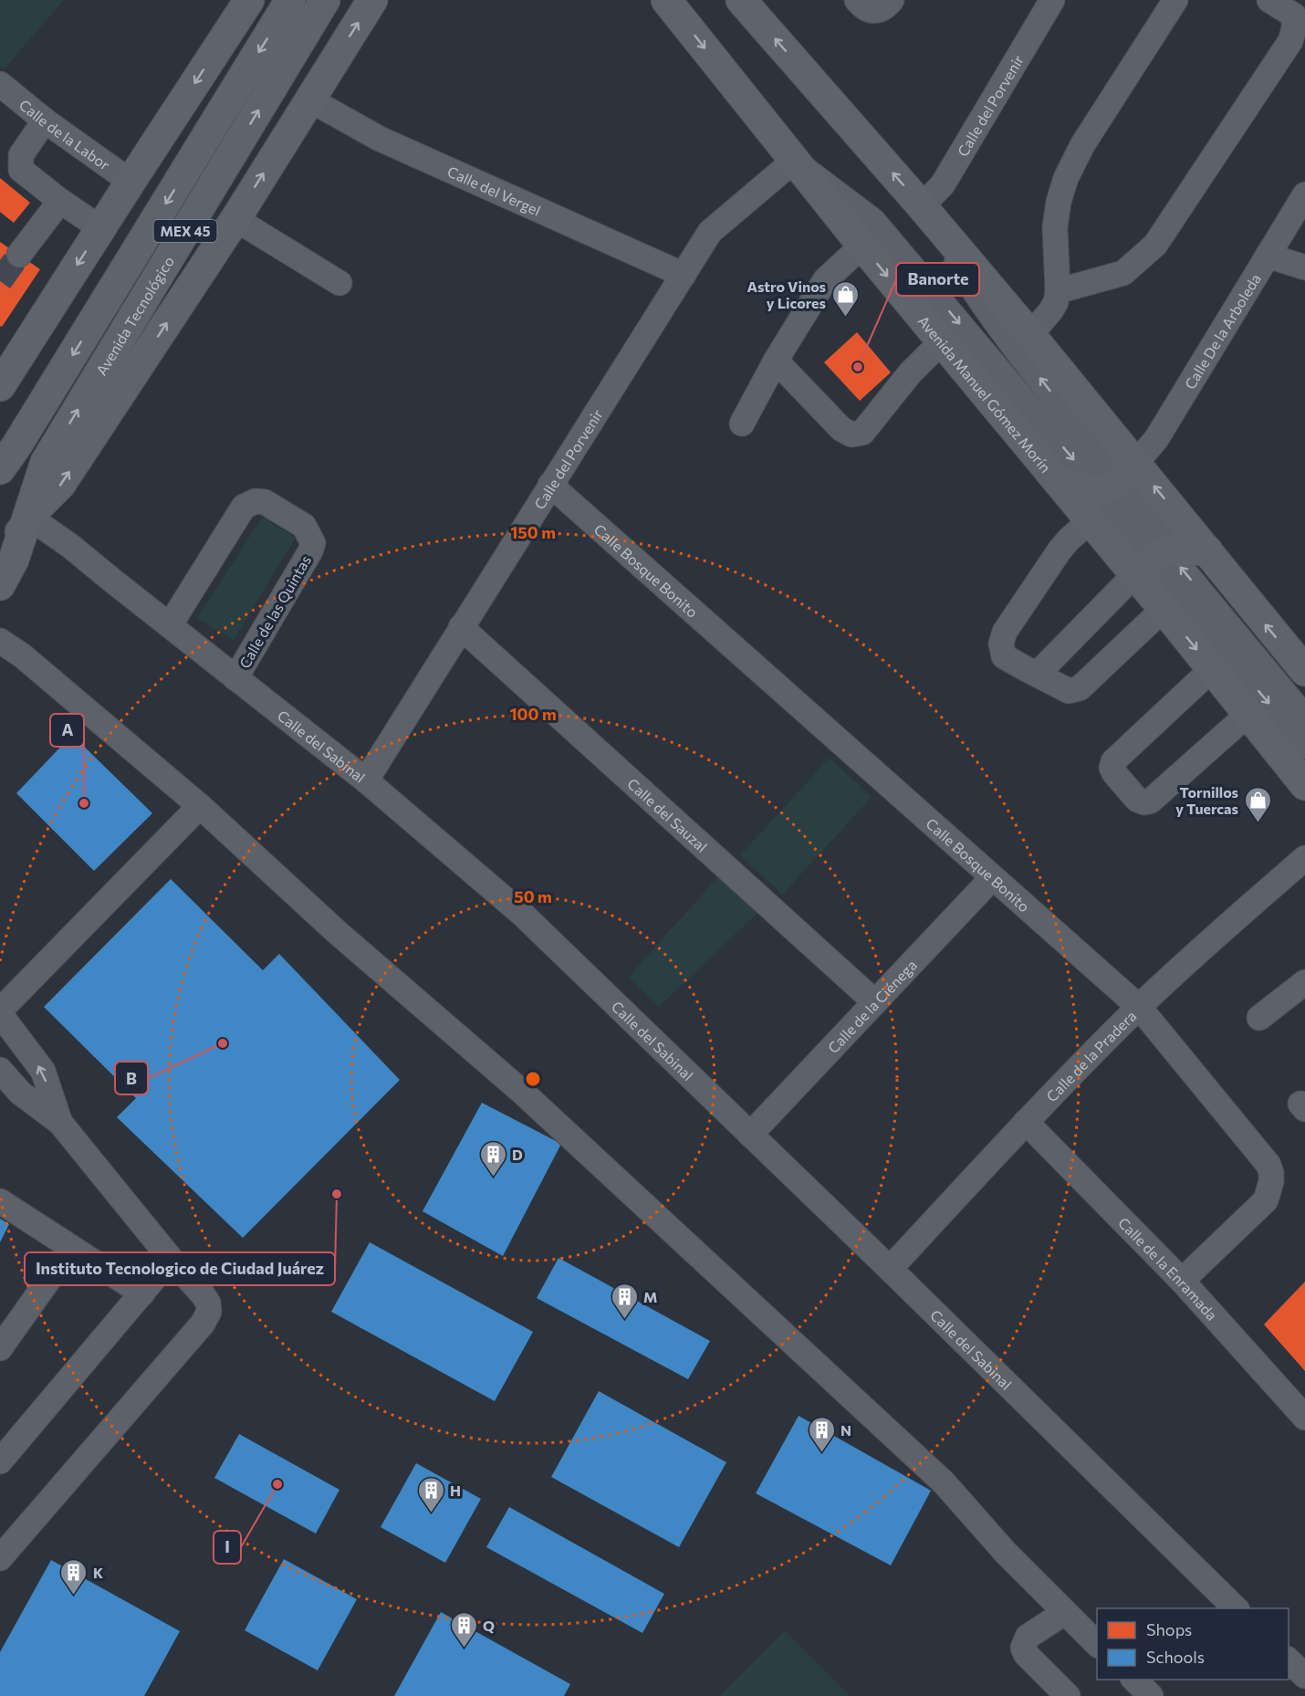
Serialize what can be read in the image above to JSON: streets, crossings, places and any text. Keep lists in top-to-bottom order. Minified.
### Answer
{"streets":{"main road":["MEX 45","Avenida Tecnológico","Avenida Manuel Gómez Morín"],"street":["Calle del Porvenir","Calle de la Labor","Calle del Vergel","Calle De la Arboleda","Calle Bosque Bonito","Calle de las Quintas","Calle del Sabinal","Calle del Sauzal","Calle de la Ciénega","Calle de la Pradera","Calle de la Enramada"]},"crossings":[["Calle del Porvenir","Calle del Vergel"],["Calle del Porvenir","Avenida Manuel Gómez Morín"],["Calle del Porvenir","Calle Bosque Bonito"],["Calle del Porvenir","Calle del Sabinal"],["Calle del Porvenir","Calle del Sauzal"],["Avenida Tecnológico","Calle del Sabinal"],["Calle Bosque Bonito","Calle de la Ciénega"],["Calle Bosque Bonito","Calle de la Pradera"],["Calle Bosque Bonito","Calle de la Enramada"],["Calle de las Quintas","Calle del Sabinal"],["Calle del Sabinal","Calle de la Ciénega"],["Calle del Sabinal","Calle de la Pradera"],["Calle del Sauzal","Calle de la Ciénega"],["Calle de la Pradera","Calle de la Enramada"]],"places":{"shop":["Astro Vinos y Licores","Tornillos y Tuercas"],"other":["Banorte","A","B","Instituto Tecnologico de Ciudad Juárez","I"],"building":["D","M","N","H","K","Q"]},"legend":["Shops","Schools"],"rings":["150 m","100 m","50 m"]}
